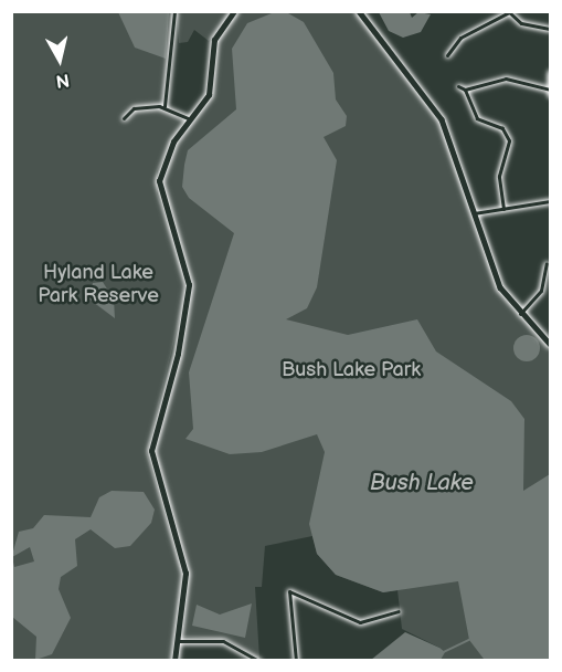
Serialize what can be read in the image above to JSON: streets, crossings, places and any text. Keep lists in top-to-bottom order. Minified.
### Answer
{"water":["Bush Lake"],"parks":["Hyland Lake Park Reserve","Bush Lake Park"],"north":"bottom"}
